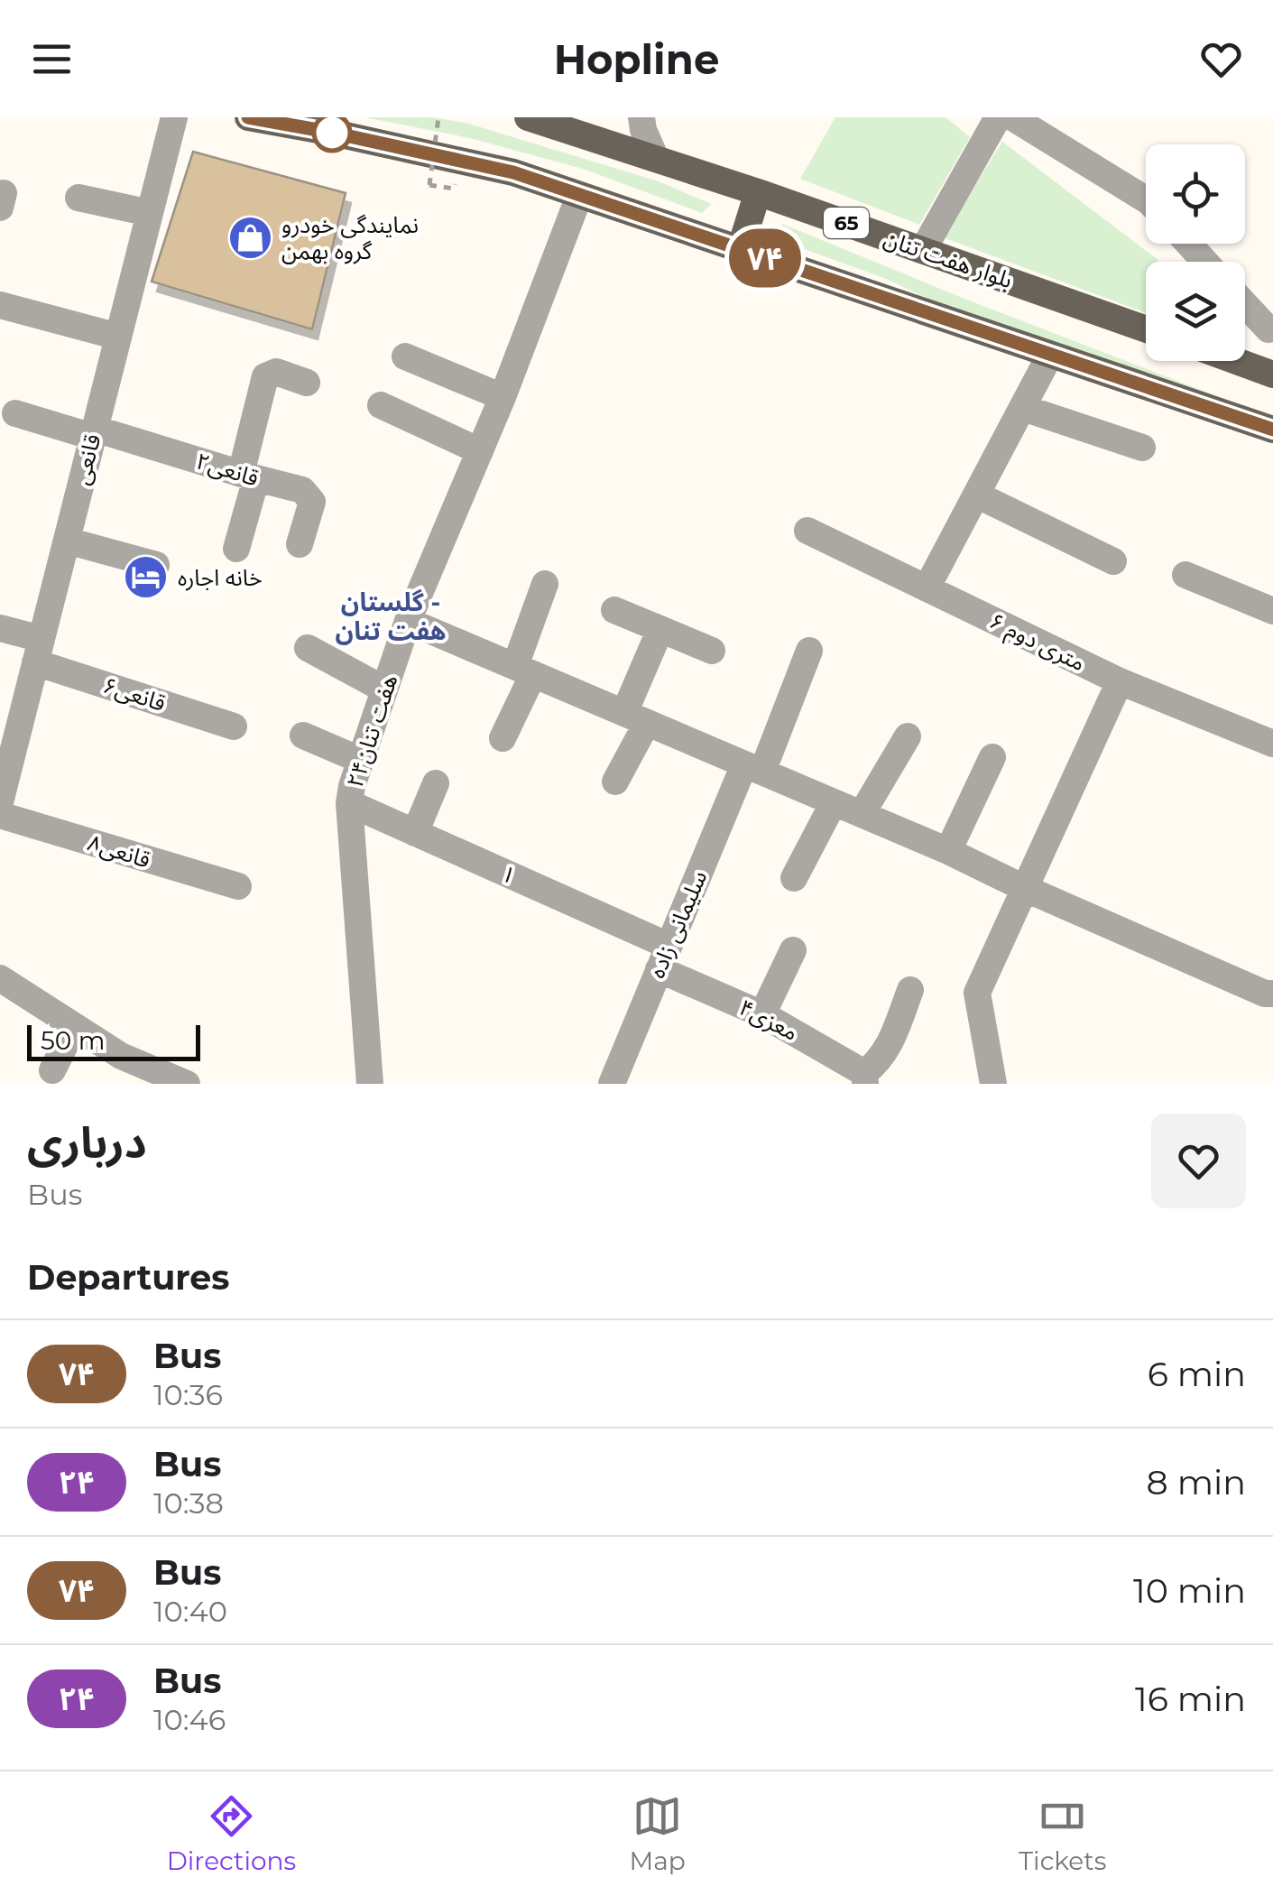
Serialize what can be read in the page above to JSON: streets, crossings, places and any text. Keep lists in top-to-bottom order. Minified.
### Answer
{"streets":{"main road":["65","بلوار هفت تنان"],"street":["قانعی","۲قانعی","۶ متری دوم","۶قانعی","هفت تنان۲۴","۸قانعی","۱","سلیمانی زاده","۴معزی"]},"crossings":[["قانعی","۲قانعی"],["قانعی","۶قانعی"],["هفت تنان۲۴","۱"],["۱","سلیمانی زاده"],["۱","۴معزی"],["سلیمانی زاده","۴معزی"]],"districts":["گلستان - هفت تنان"],"places":{"shop":["نمایندگی خودرو گروه بهمن"],"hotel":["خانه اجاره"]},"lines":["bus line ۷۴"],"scale_bar":"50 m","page":{"header":"Hopline","on_map":"۷۴","scale":"50 m","heading":[["درباری","Bus"],"Departures"],"list":[{"mark":"۷۴","name":"Bus","note":"10:36","value":"6 min"},{"mark":"۲۴","name":"Bus","note":"10:38","value":"8 min"},{"mark":"۷۴","name":"Bus","note":"10:40","value":"10 min"},{"mark":"۲۴","name":"Bus","note":"10:46","value":"16 min"}],"tabs":["Directions","Map","Tickets"]}}
